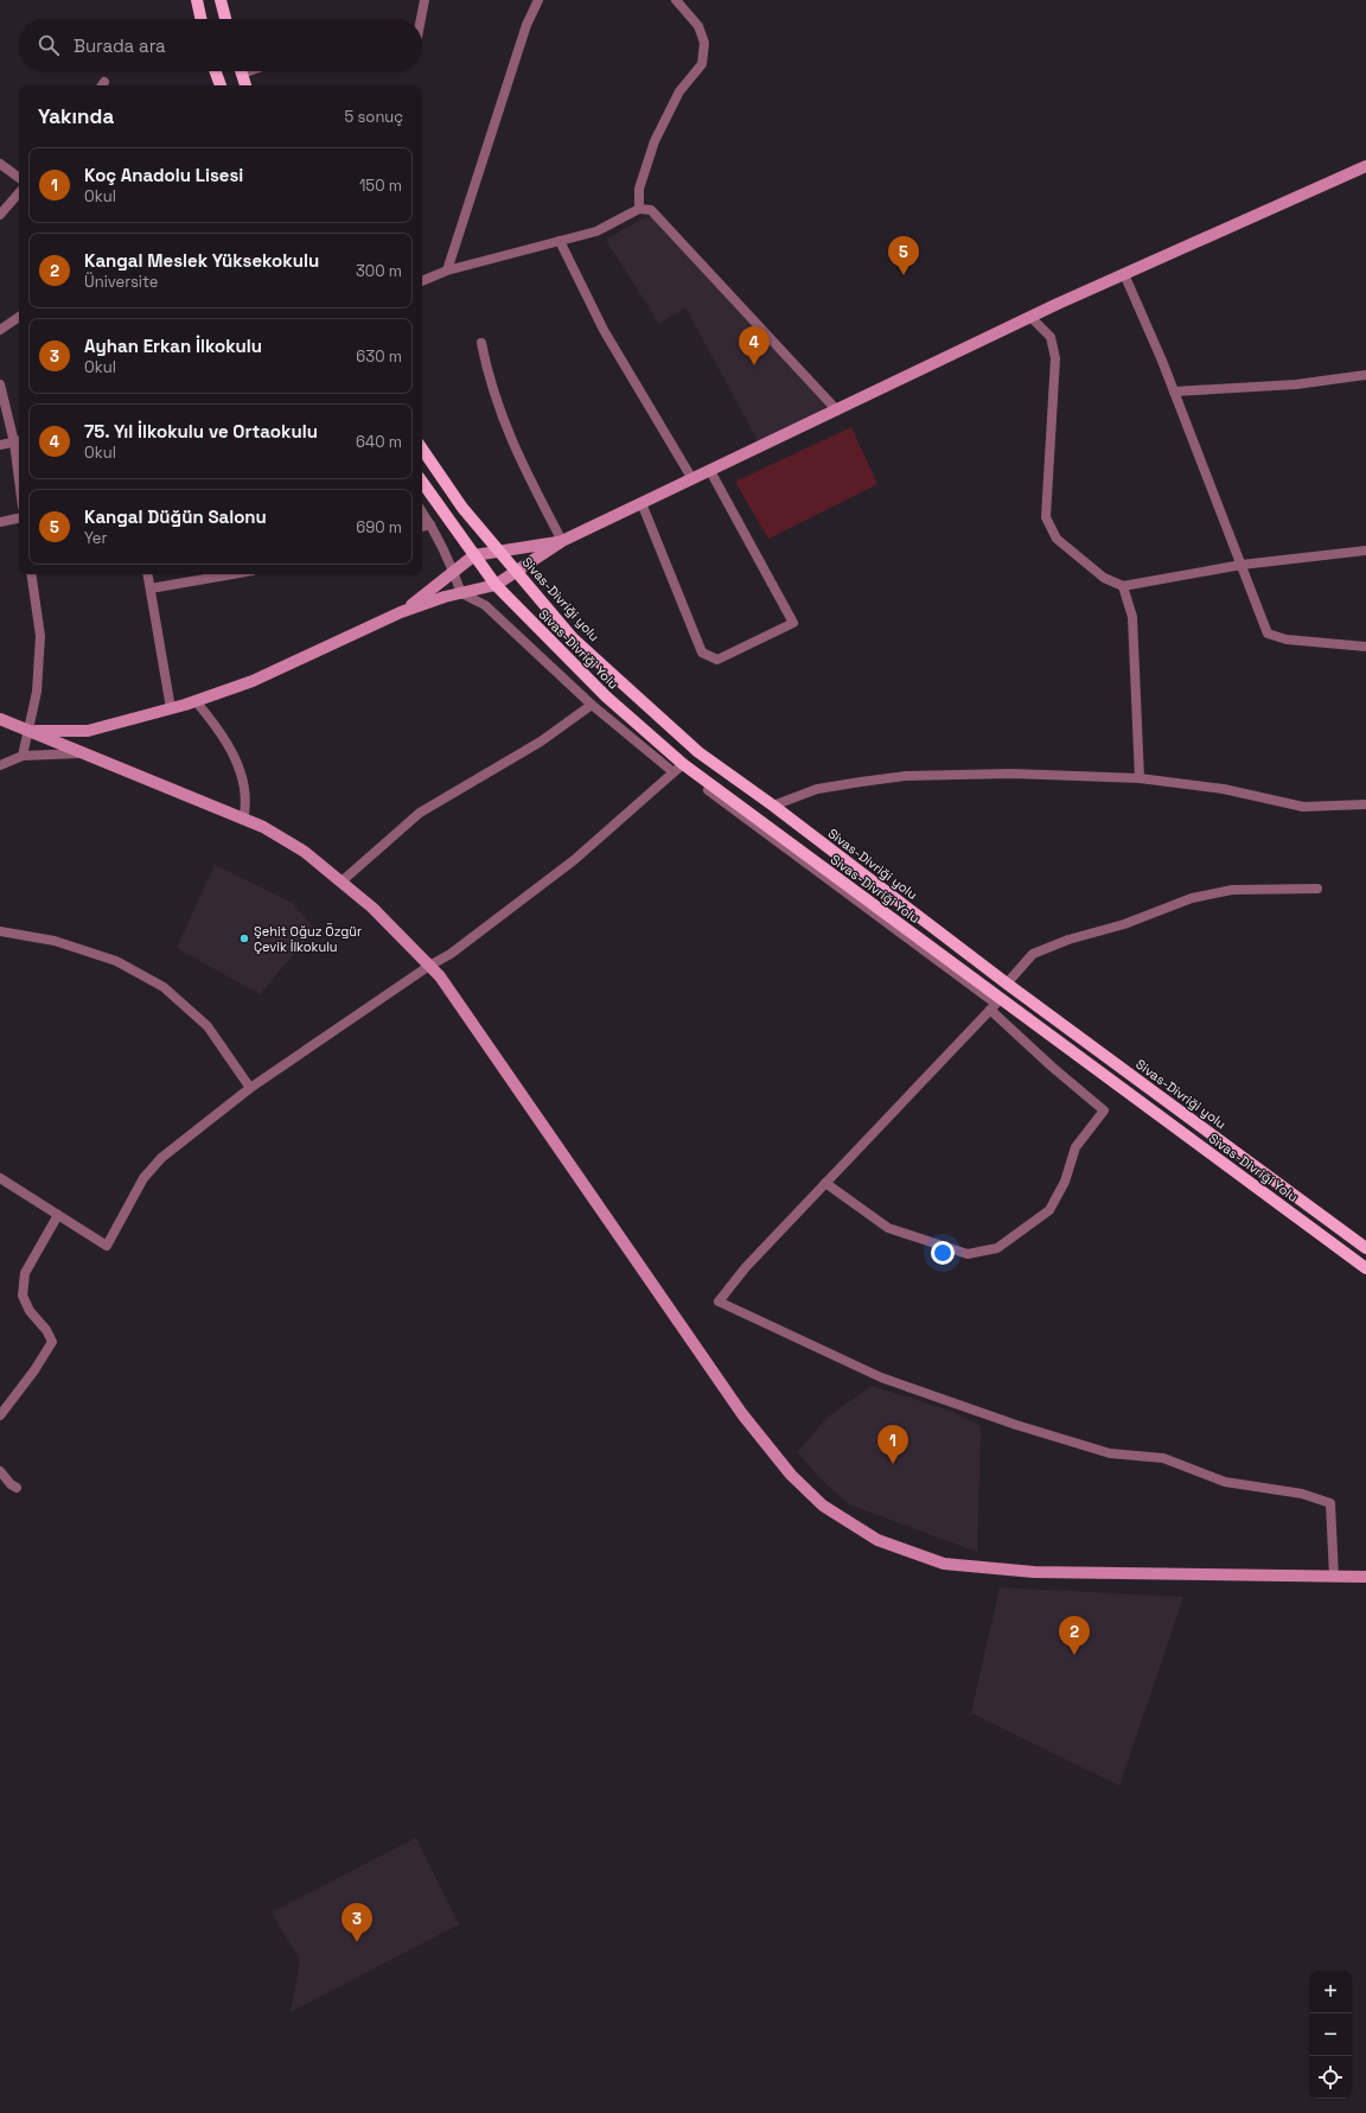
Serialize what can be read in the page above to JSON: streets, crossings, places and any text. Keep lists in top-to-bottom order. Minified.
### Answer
{"streets":{"main road":["Sivas-Divriği yolu","Sivas-Divriği Yolu"]},"places":["Şehit Oğuz Özgür Çevik İlkokulu"],"page":{"search":"Burada ara","heading":["Yakında","5 sonuç"],"list":[{"mark":"1","name":"Koç Anadolu Lisesi","note":"Okul","value":"150 m"},{"mark":"2","name":"Kangal Meslek Yüksekokulu","note":"Üniversite","value":"300 m"},{"mark":"3","name":"Ayhan Erkan İlkokulu","note":"Okul","value":"630 m"},{"mark":"4","name":"75. Yıl İlkokulu ve Ortaokulu","note":"Okul","value":"640 m"},{"mark":"5","name":"Kangal Düğün Salonu","note":"Yer","value":"690 m"}],"pins":["5","4","1","2","3"],"map_buttons":["+","−"]}}
